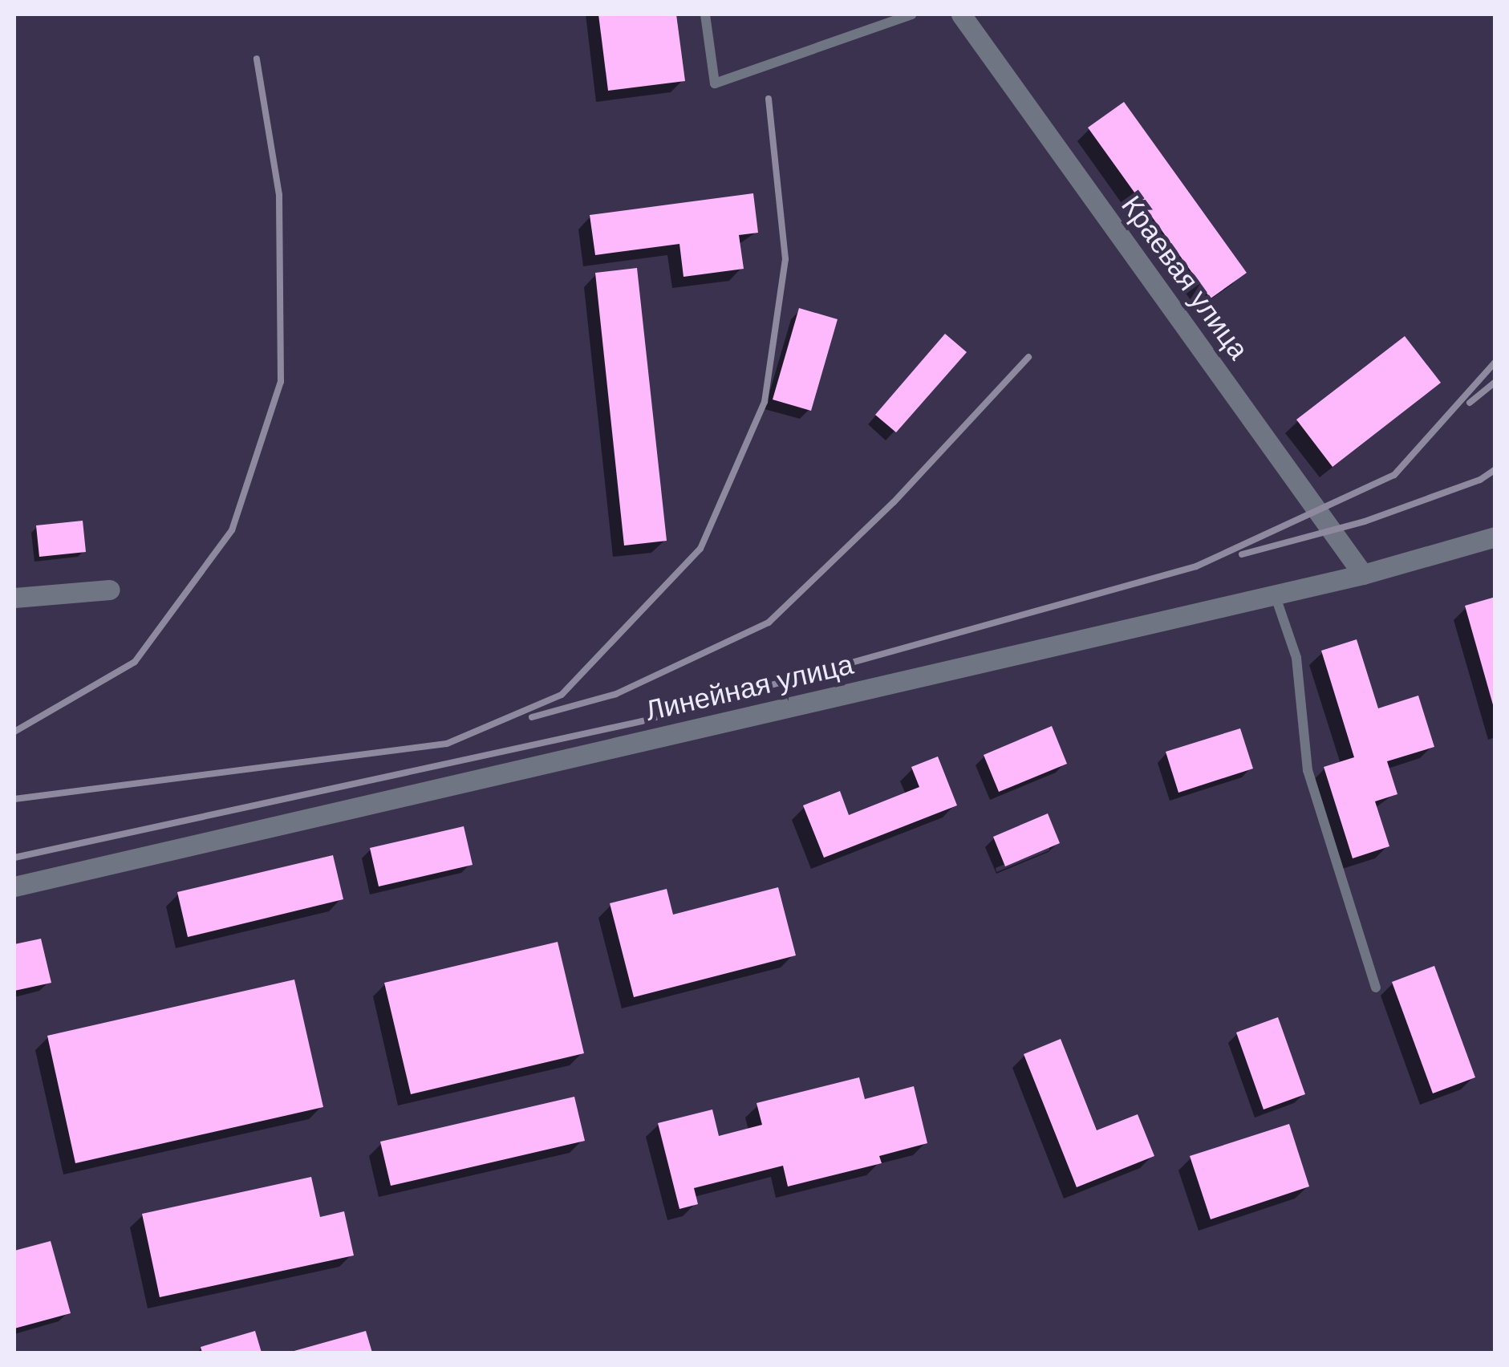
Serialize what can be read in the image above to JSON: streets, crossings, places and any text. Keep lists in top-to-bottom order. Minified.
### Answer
{"streets":{"street":["Краевая улица","Линейная улица"]},"crossings":[["Краевая улица","Линейная улица"]]}
